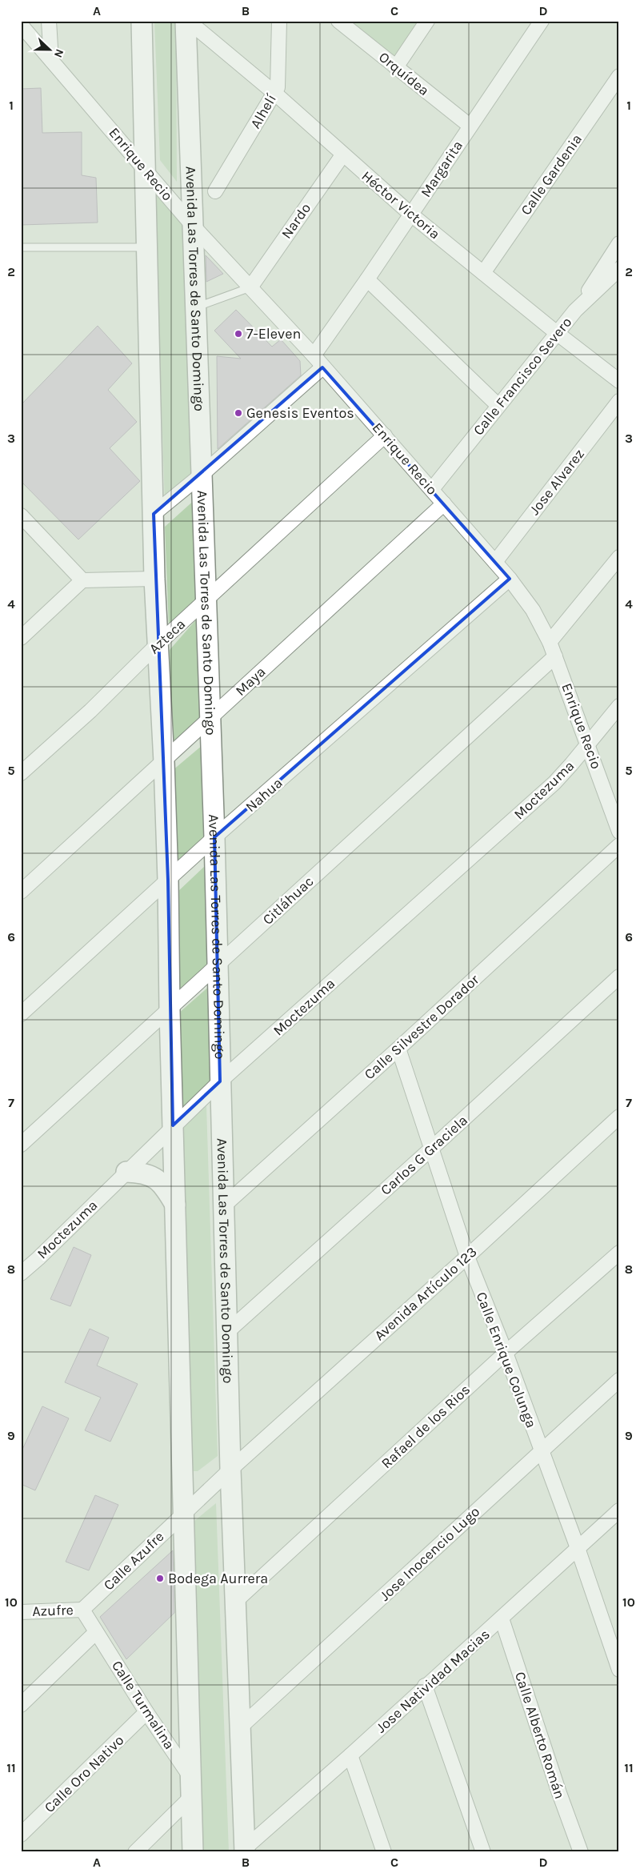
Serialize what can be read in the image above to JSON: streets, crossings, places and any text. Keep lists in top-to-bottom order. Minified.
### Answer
{"streets":{"street":["Orquídea","Alhelí","Enrique Recio","Margarita","Calle Gardenia","Héctor Victoria","Nardo","Avenida Las Torres de Santo Domingo","Calle Francisco Severo","Jose Alvarez","Azteca","Maya","Moctezuma","Nahua","Citláhuac","Calle Silvestre Dorador","Carlos G Graciela","Avenida Artículo 123","Calle Enrique Colunga","Rafael de los Rios","Jose Inocencio Lugo","Calle Azufre","Azufre","Jose Natividad Macias","Calle Turmalina","Calle Alberto Román","Calle Oro Nativo"]},"crossings":[["Orquídea","Margarita"],["Alhelí","Héctor Victoria"],["Enrique Recio","Margarita"],["Enrique Recio","Nardo"],["Enrique Recio","Avenida Las Torres de Santo Domingo"],["Enrique Recio","Calle Francisco Severo"],["Enrique Recio","Jose Alvarez"],["Enrique Recio","Azteca"],["Enrique Recio","Maya"],["Enrique Recio","Moctezuma"],["Enrique Recio","Nahua"],["Enrique Recio","Citláhuac"],["Margarita","Héctor Victoria"],["Calle Gardenia","Héctor Victoria"],["Héctor Victoria","Nardo"],["Héctor Victoria","Avenida Las Torres de Santo Domingo"],["Héctor Victoria","Calle Francisco Severo"],["Avenida Las Torres de Santo Domingo","Azteca"],["Avenida Las Torres de Santo Domingo","Maya"],["Avenida Las Torres de Santo Domingo","Moctezuma"],["Avenida Las Torres de Santo Domingo","Nahua"],["Avenida Las Torres de Santo Domingo","Citláhuac"],["Avenida Las Torres de Santo Domingo","Calle Silvestre Dorador"],["Avenida Las Torres de Santo Domingo","Carlos G Graciela"],["Avenida Las Torres de Santo Domingo","Avenida Artículo 123"],["Avenida Las Torres de Santo Domingo","Rafael de los Rios"],["Avenida Las Torres de Santo Domingo","Jose Inocencio Lugo"],["Avenida Las Torres de Santo Domingo","Jose Natividad Macias"],["Calle Silvestre Dorador","Calle Enrique Colunga"],["Carlos G Graciela","Calle Enrique Colunga"],["Avenida Artículo 123","Calle Enrique Colunga"],["Avenida Artículo 123","Calle Azufre"],["Calle Enrique Colunga","Rafael de los Rios"],["Calle Enrique Colunga","Jose Inocencio Lugo"],["Calle Enrique Colunga","Jose Natividad Macias"],["Calle Azufre","Azufre"],["Azufre","Calle Turmalina"],["Jose Natividad Macias","Calle Alberto Román"],["Calle Turmalina","Calle Oro Nativo"]],"places":["7-Eleven","Genesis Eventos","Bodega Aurrera"],"north":"right","grid":{"columns":["A","B","C","D"],"rows":["1","2","3","4","5","6","7","8","9","10","11"]}}
